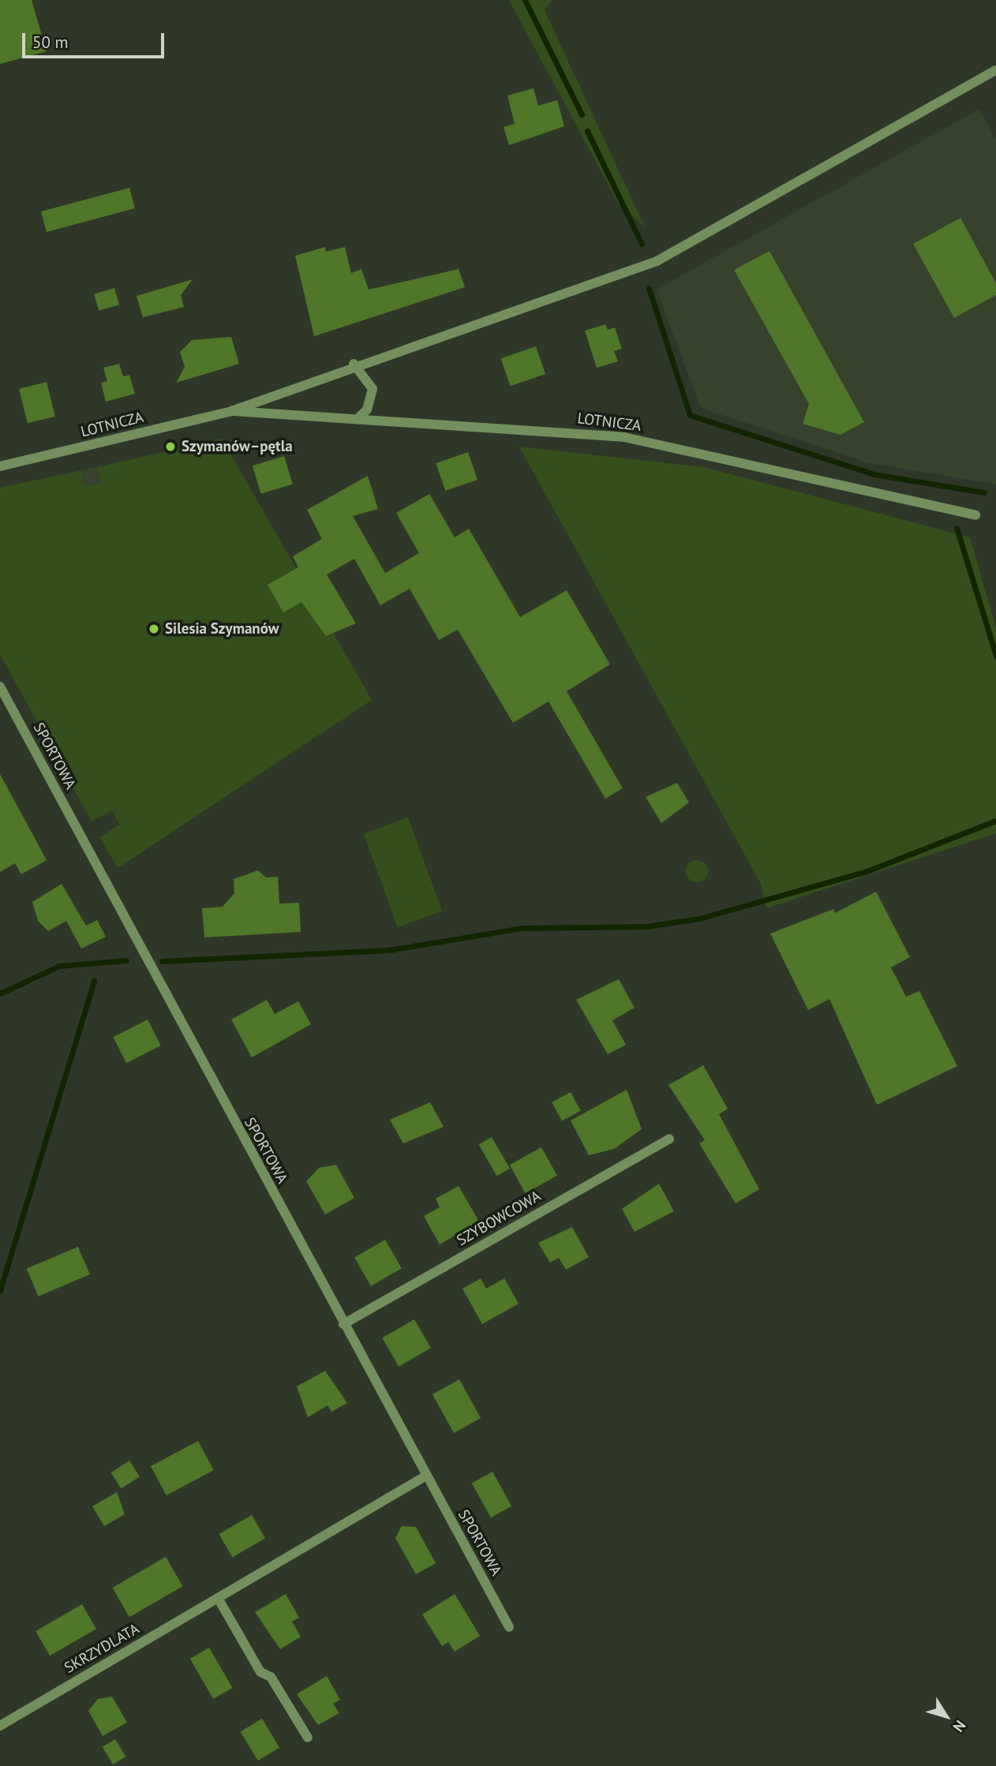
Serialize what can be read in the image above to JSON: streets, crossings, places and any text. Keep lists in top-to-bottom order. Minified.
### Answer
{"streets":{"street":["LOTNICZA","SPORTOWA","SZYBOWCOWA","SKRZYDLATA"]},"crossings":[["SPORTOWA","SZYBOWCOWA"],["SPORTOWA","SKRZYDLATA"]],"places":["Szymanów–pętla","Silesia Szymanów"],"scale_bar":"50 m","north":"bottom right"}
